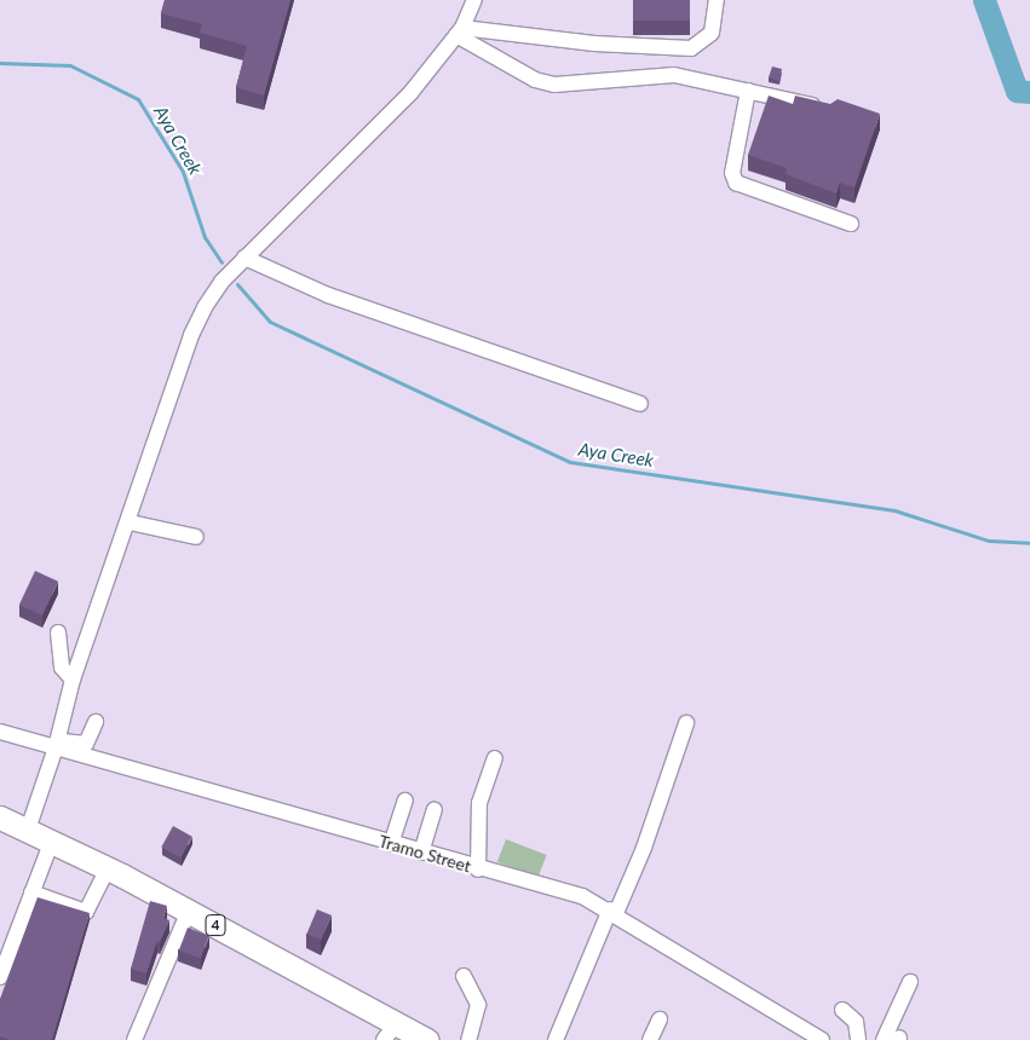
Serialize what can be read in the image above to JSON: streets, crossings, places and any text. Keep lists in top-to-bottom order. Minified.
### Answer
{"streets":{"highway":["4"],"street":["Tramo Street"]},"water":["Aya Creek"]}
